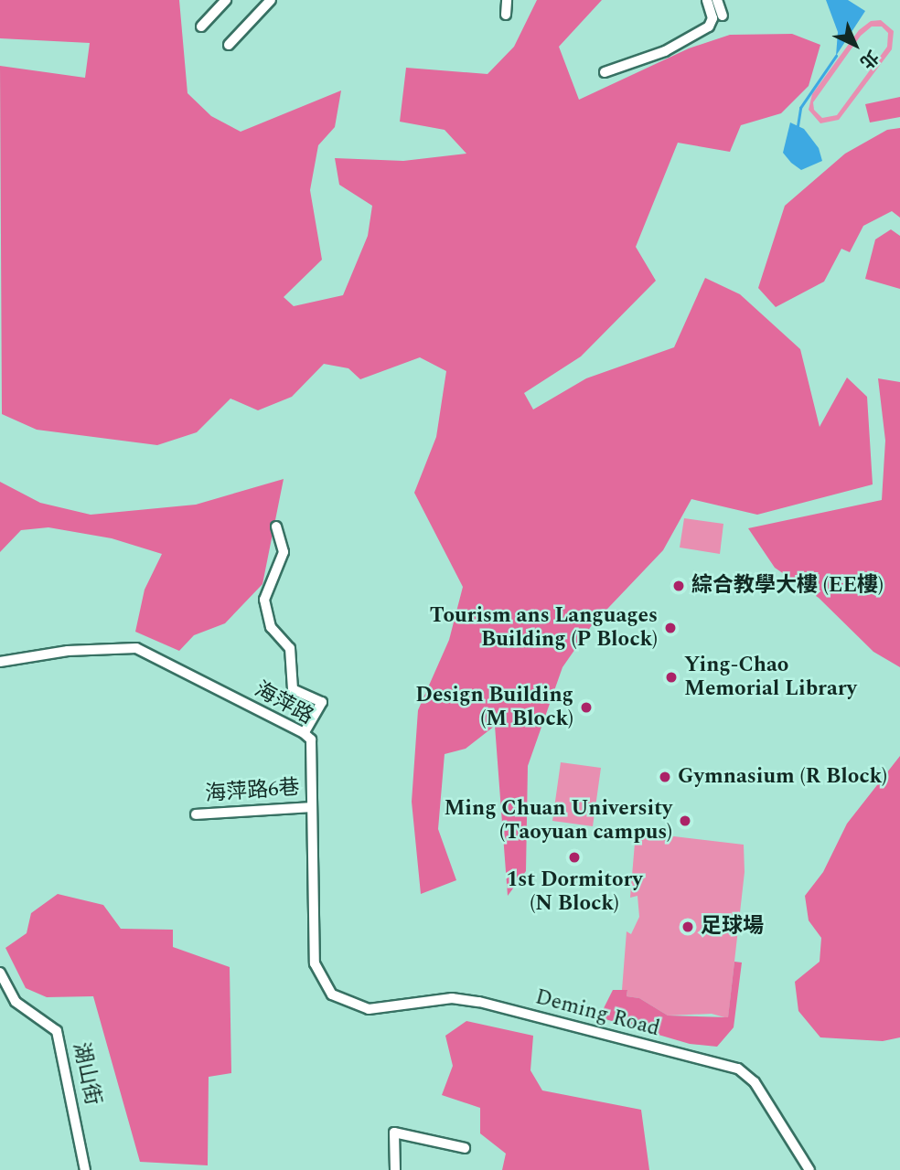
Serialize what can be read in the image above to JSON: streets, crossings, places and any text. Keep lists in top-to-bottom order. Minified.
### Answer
{"streets":{"street":["海萍路","海萍路6巷","Deming Road","湖山街"]},"crossings":[["海萍路","海萍路6巷"],["海萍路","Deming Road"]],"places":["綜合教學大樓 (EE樓)","Tourism ans Languages Building (P Block)","Ying-Chao Memorial Library","Design Building (M Block)","Gymnasium (R Block)","Ming Chuan University (Taoyuan campus)","1st Dormitory (N Block)","足球場"],"north":"bottom right"}
